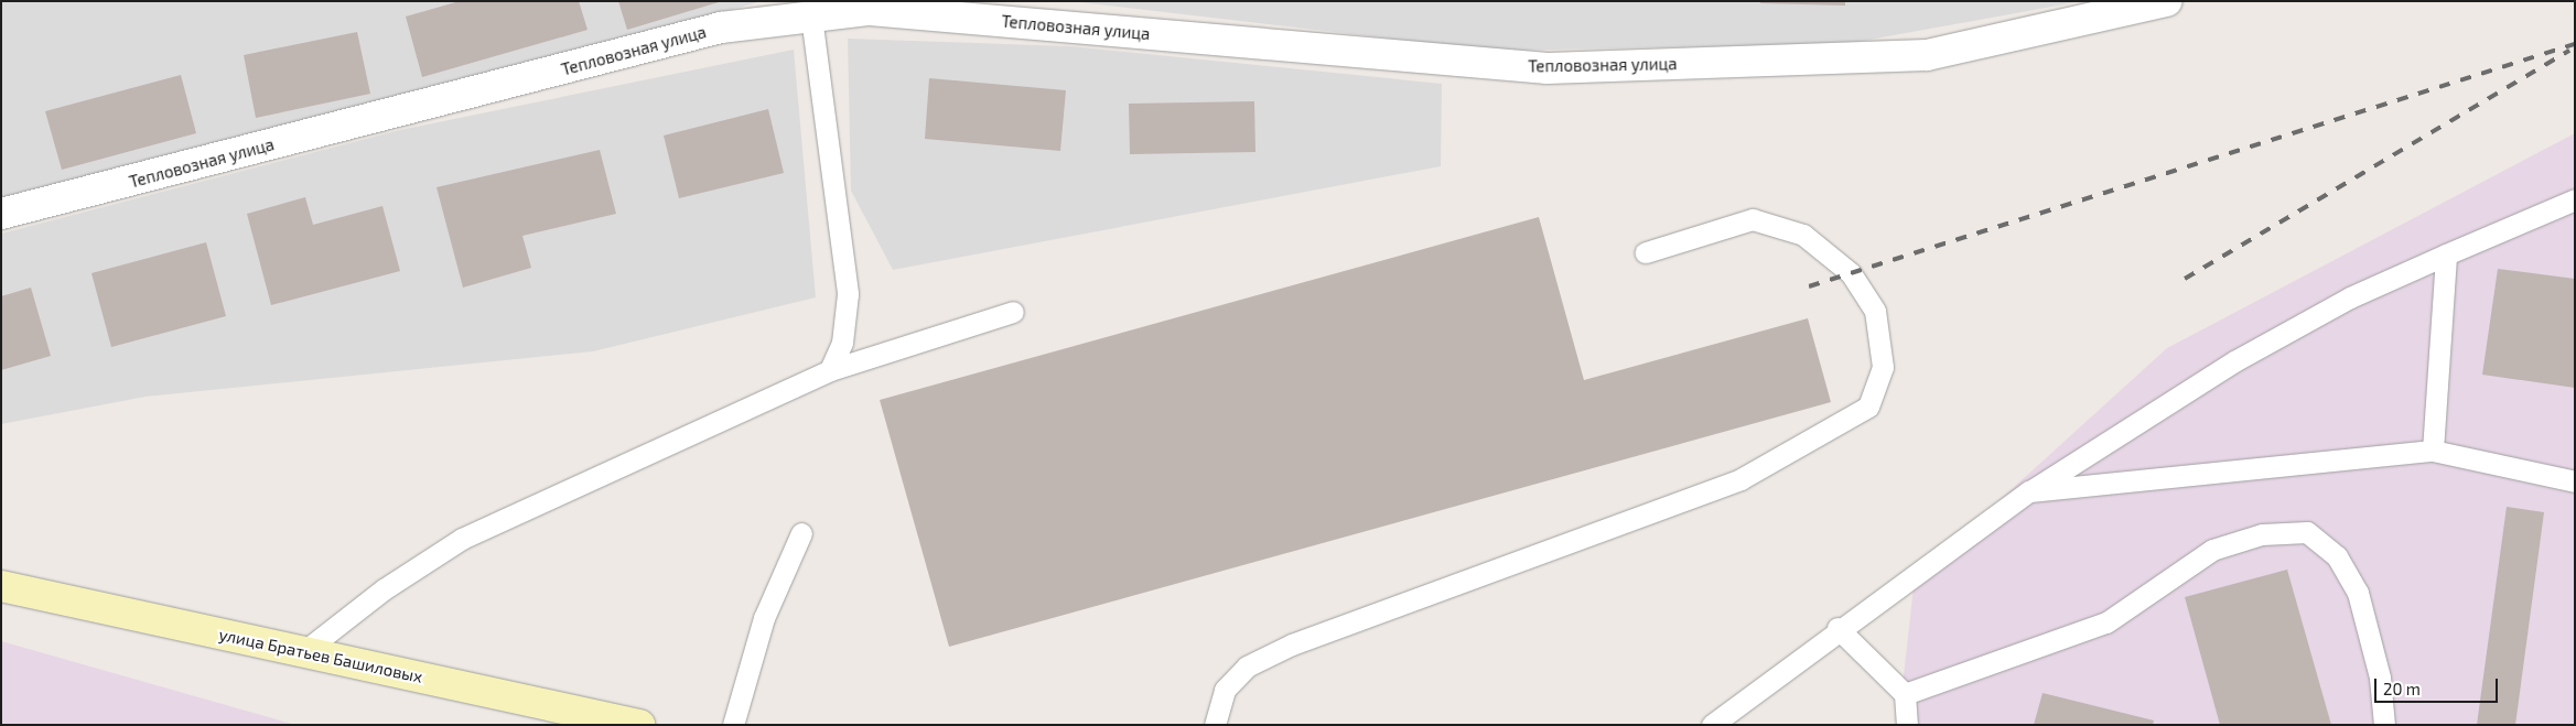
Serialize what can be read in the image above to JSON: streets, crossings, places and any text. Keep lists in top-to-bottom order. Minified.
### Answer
{"streets":{"street":["Тепловозная улица","улица Братьев Башиловых"]},"scale_bar":"20 m"}
